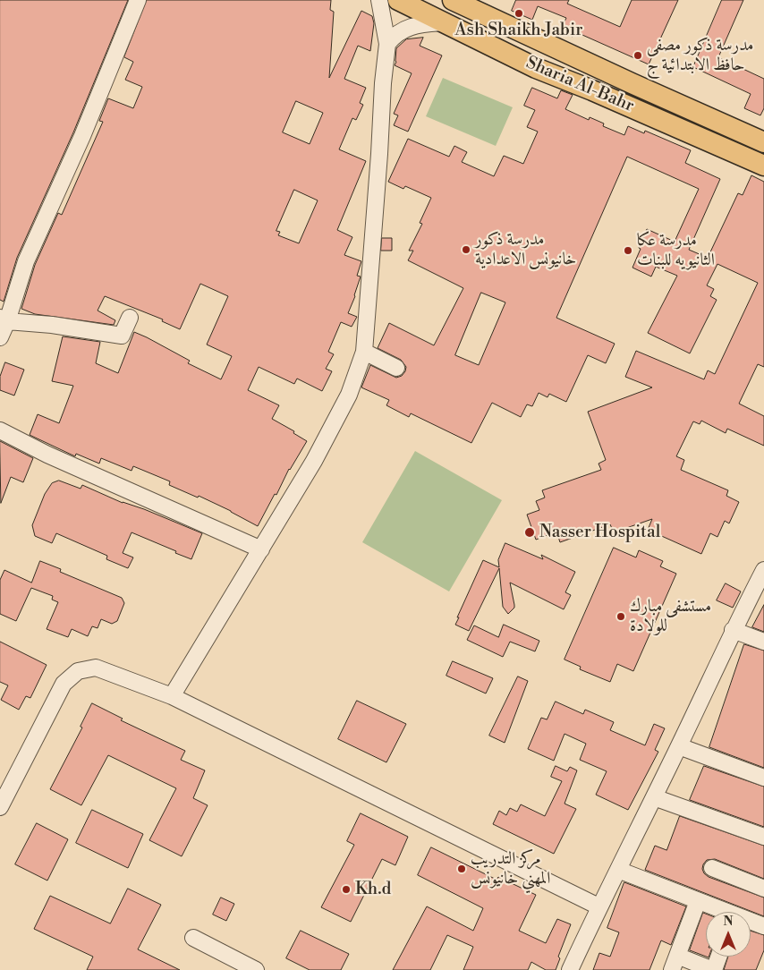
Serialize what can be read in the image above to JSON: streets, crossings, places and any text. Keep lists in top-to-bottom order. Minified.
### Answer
{"streets":{"main road":["Sharia Al-Bahr"]},"places":["Ash Shaikh Jabir","مدرسة ذكور مصفى حافظ الابتدائية ج","مدرسة ذكور خانيونس الاعدادية","مدرسة عكا الثانيويه للبنات","Nasser Hospital","مستشفى مبارك للولادة","مركز التدريب المهني خانيونس","Kh.d"],"north":"top"}
